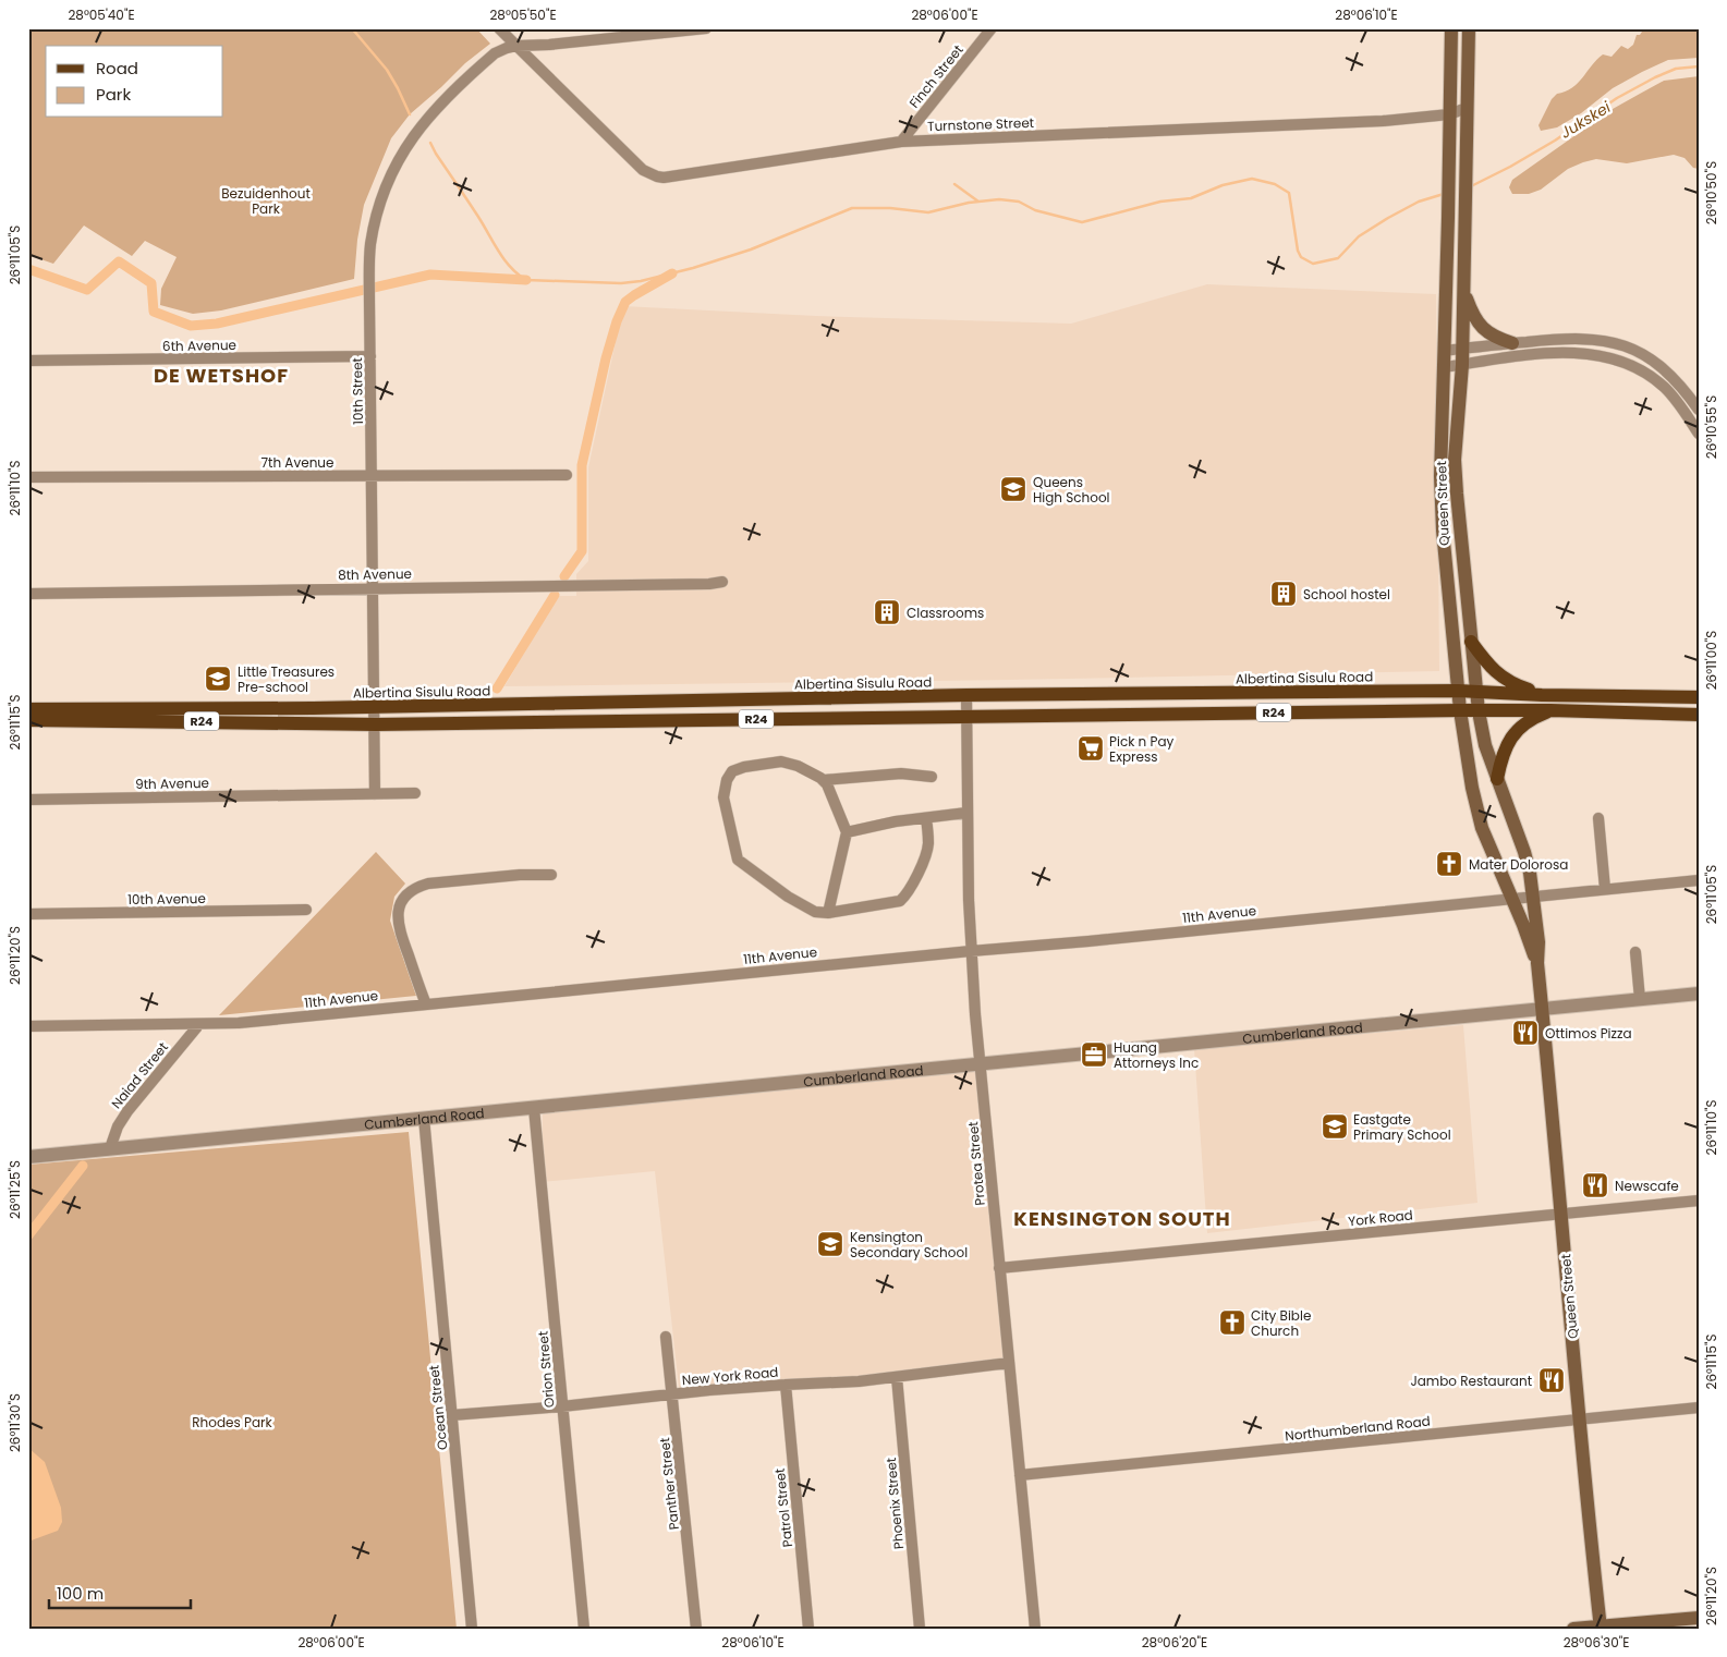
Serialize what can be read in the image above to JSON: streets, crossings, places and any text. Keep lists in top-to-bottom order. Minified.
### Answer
{"streets":{"main road":["Queen Street","Albertina Sisulu Road","R24"],"street":["Finch Street","Turnstone Street","6th Avenue","10th Street","7th Avenue","8th Avenue","9th Avenue","10th Avenue","11th Avenue","Cumberland Road","Naiad Street","Protea Street","York Road","Orion Street","New York Road","Ocean Street","Northumberland Road","Panther Street","Phoenix Street","Patrol Street"]},"crossings":[["Finch Street","Turnstone Street"],["Turnstone Street","10th Street"],["Turnstone Street","Queen Street"],["6th Avenue","10th Street"],["10th Street","7th Avenue"],["10th Street","8th Avenue"],["10th Street","Albertina Sisulu Road"],["10th Street","R24"],["10th Street","9th Avenue"],["Queen Street","Albertina Sisulu Road"],["Queen Street","R24"],["Queen Street","11th Avenue"],["Queen Street","Cumberland Road"],["Queen Street","York Road"],["Queen Street","Northumberland Road"],["Albertina Sisulu Road","Protea Street"],["R24","Protea Street"],["11th Avenue","Naiad Street"],["11th Avenue","Protea Street"],["Cumberland Road","Naiad Street"],["Cumberland Road","Protea Street"],["Cumberland Road","Orion Street"],["Cumberland Road","Ocean Street"],["Protea Street","York Road"],["Protea Street","New York Road"],["Protea Street","Northumberland Road"],["Orion Street","New York Road"],["New York Road","Ocean Street"],["New York Road","Panther Street"],["New York Road","Phoenix Street"],["New York Road","Patrol Street"]],"districts":["DE WETSHOF","KENSINGTON SOUTH"],"water":["Jukskei"],"parks":["Bezuidenhout Park","Rhodes Park"],"places":{"school or university":["Queens High School","Little Treasures Pre-school","Eastgate Primary School","Kensington Secondary School"],"building":["School hostel","Classrooms"],"supermarket":["Pick n Pay Express"],"church":["Mater Dolorosa","City Bible Church"],"restaurant":["Ottimos Pizza","Newscafe","Jambo Restaurant"],"office":["Huang Attorneys Inc"]},"legend":["Road","Park"],"scale_bar":"100 m","coordinates":["28°05'40\"E","28°05'50\"E","28°06'00\"E","28°06'10\"E","26°10'50\"S","26°11'05\"S","26°10'55\"S","26°11'10\"S","26°11'00\"S","26°11'15\"S","26°11'20\"S","26°11'25\"S","26°11'30\"S","28°06'20\"E","28°06'30\"E"]}
